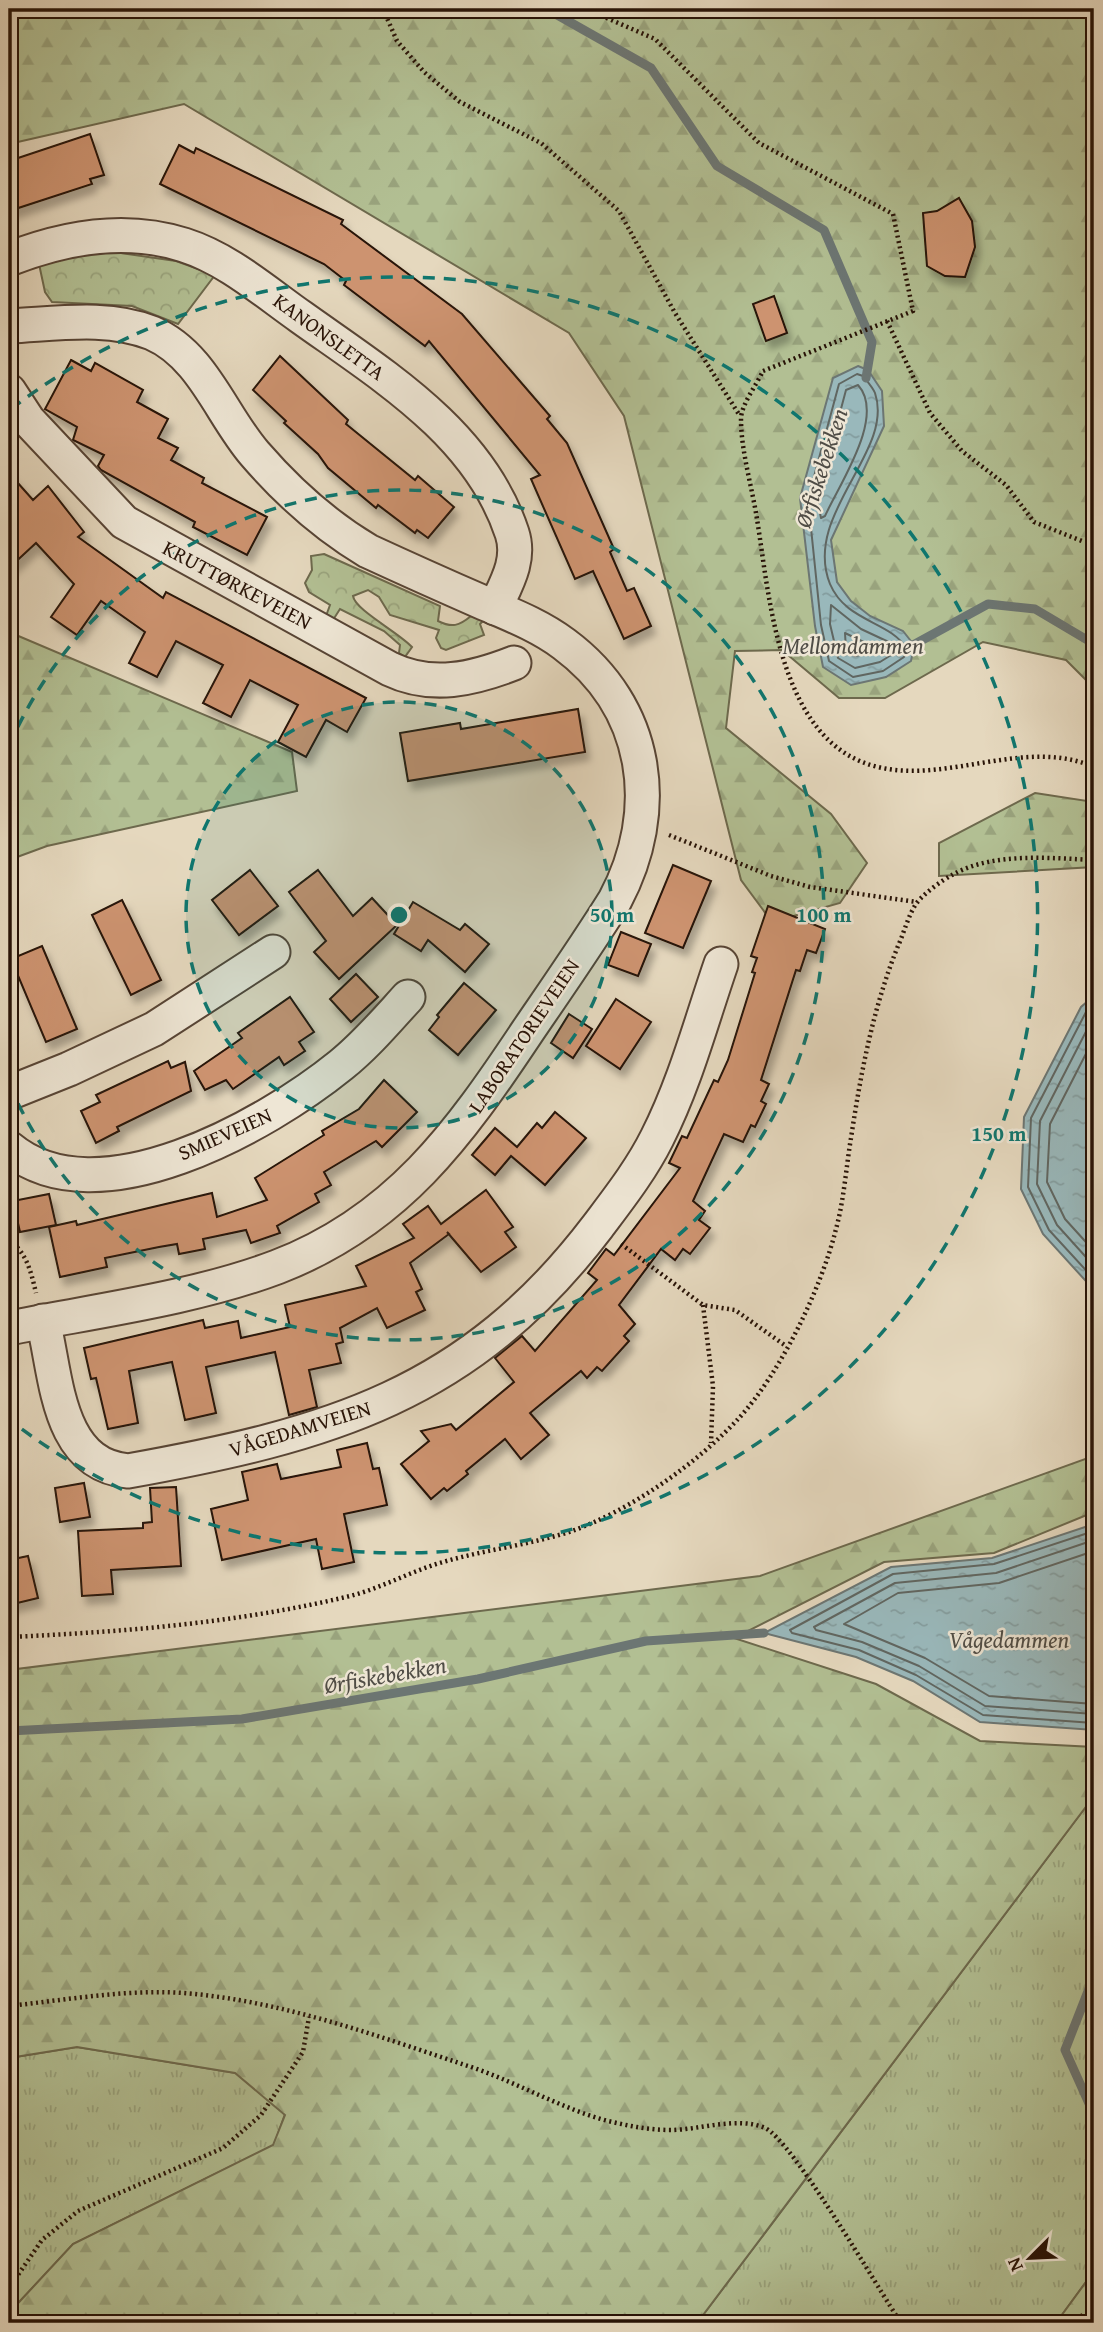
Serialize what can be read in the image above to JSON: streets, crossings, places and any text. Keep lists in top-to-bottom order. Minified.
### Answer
{"streets":{"street":["KANONSLETTA","KRUTTØRKEVEIEN","LABORATORIEVEIEN","SMIEVEIEN","VÅGEDAMVEIEN"]},"crossings":[["KANONSLETTA","LABORATORIEVEIEN"],["LABORATORIEVEIEN","VÅGEDAMVEIEN"]],"water":["Ørfiskebekken","Mellomdammen","Vågedammen"],"north":"bottom left","rings":["50 m","100 m","150 m"]}
